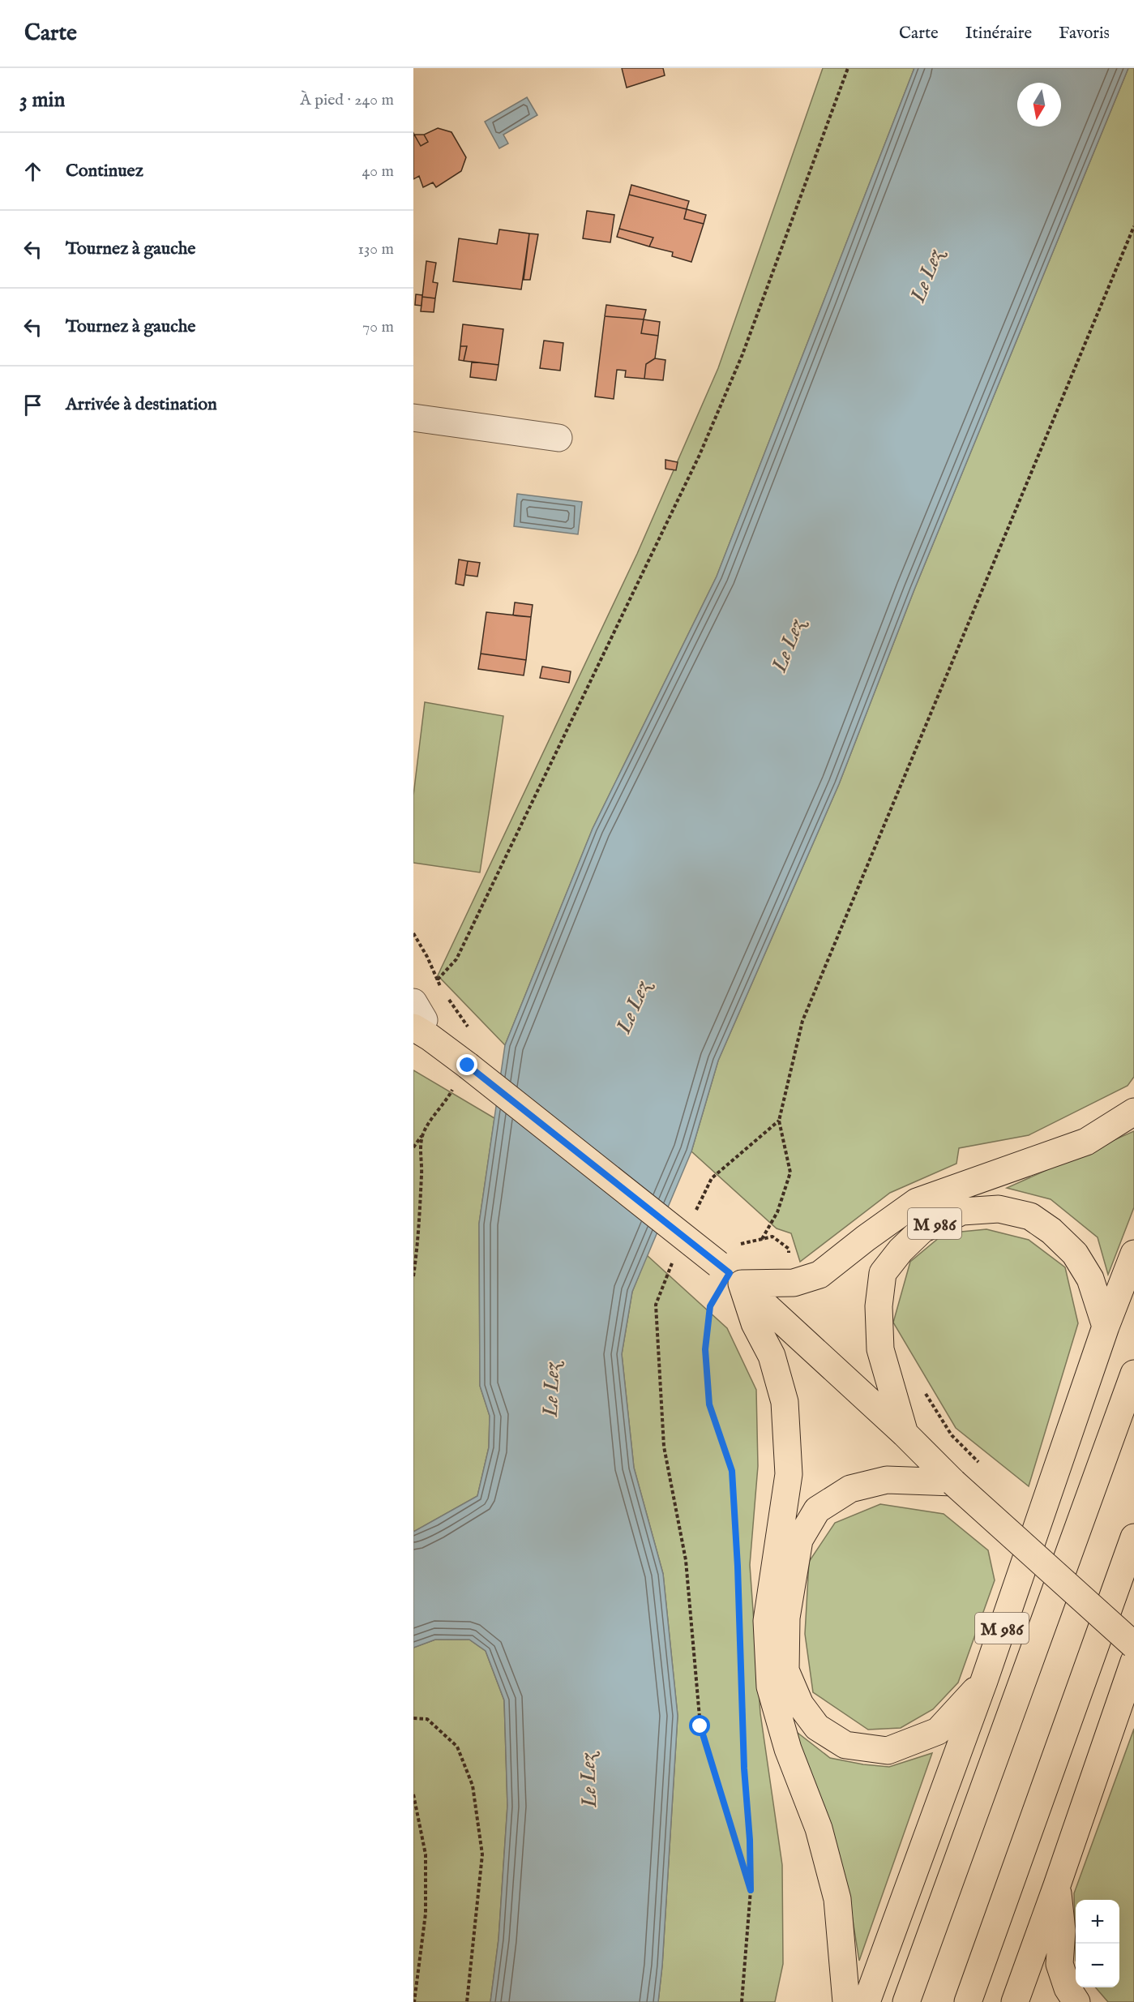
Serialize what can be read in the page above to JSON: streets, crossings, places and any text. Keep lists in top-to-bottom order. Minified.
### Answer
{"streets":{"main road":["M 986"]},"water":["Le Lez"],"north":"bottom","page":{"header":"Carte","nav":["Carte","Itinéraire","Favoris"],"heading":["3 min","À pied · 240 m"],"list":[["Continuez","40 m"],["Tournez à gauche","130 m"],["Tournez à gauche","70 m"],"Arrivée à destination"],"map_buttons":["+","−"]}}
